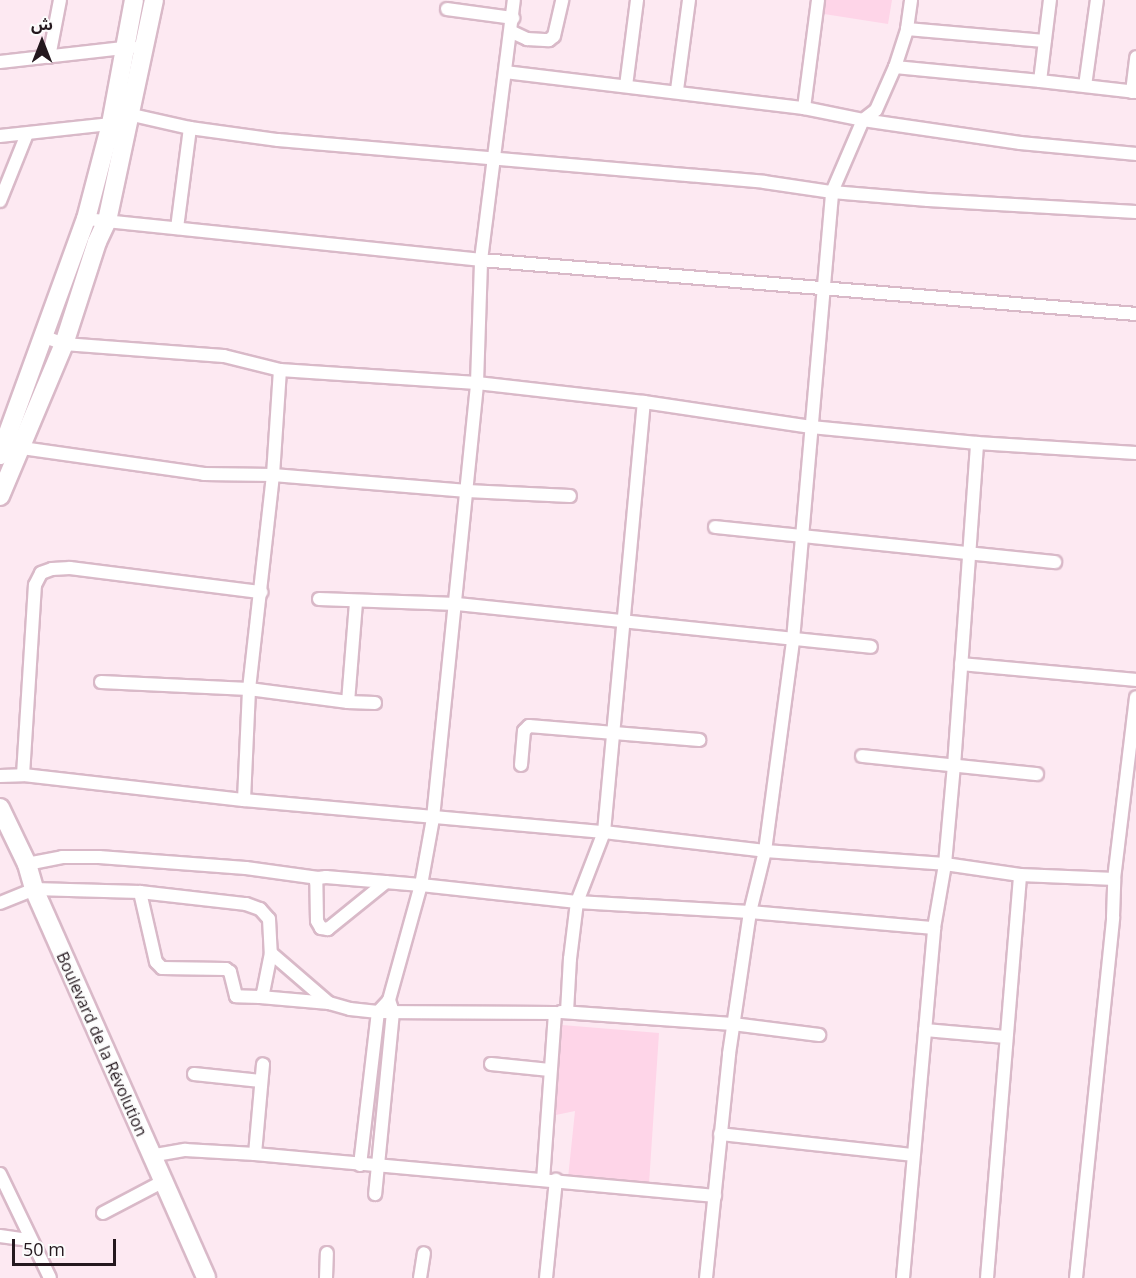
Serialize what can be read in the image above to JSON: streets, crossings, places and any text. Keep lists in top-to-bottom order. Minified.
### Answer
{"streets":{"main road":["Boulevard de la Révolution"]},"scale_bar":"50 m","north":"top"}
